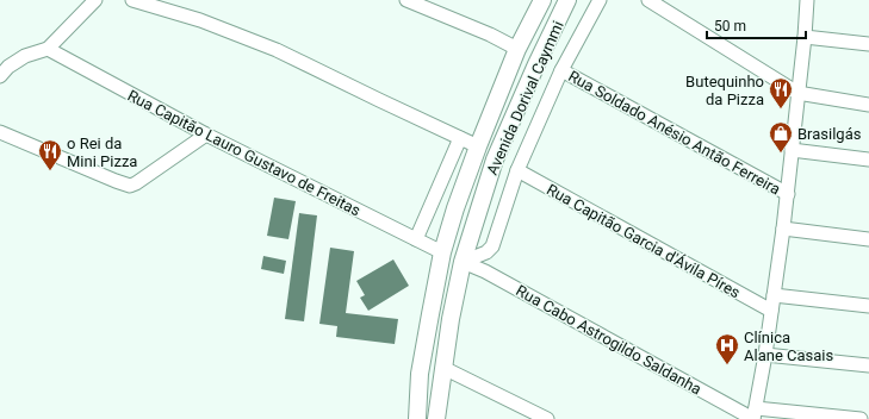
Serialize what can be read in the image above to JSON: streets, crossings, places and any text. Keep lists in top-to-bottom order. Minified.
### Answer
{"streets":{"main road":["Avenida Dorival Caymmi"],"street":["Rua Soldado Anésio Antão Ferreira","Rua Capitão Lauro Gustavo de Freitas","Rua Capitão Garcia d'Ávila Píres","Rua Cabo Astrogildo Saldanha"]},"crossings":[["Avenida Dorival Caymmi","Rua Capitão Lauro Gustavo de Freitas"],["Avenida Dorival Caymmi","Rua Cabo Astrogildo Saldanha"]],"places":{"restaurant":["Butequinho da Pizza","o Rei da Mini Pizza"],"shop":["Brasilgás"],"hospital":["Clínica Alane Casais"]},"scale_bar":"50 m"}
